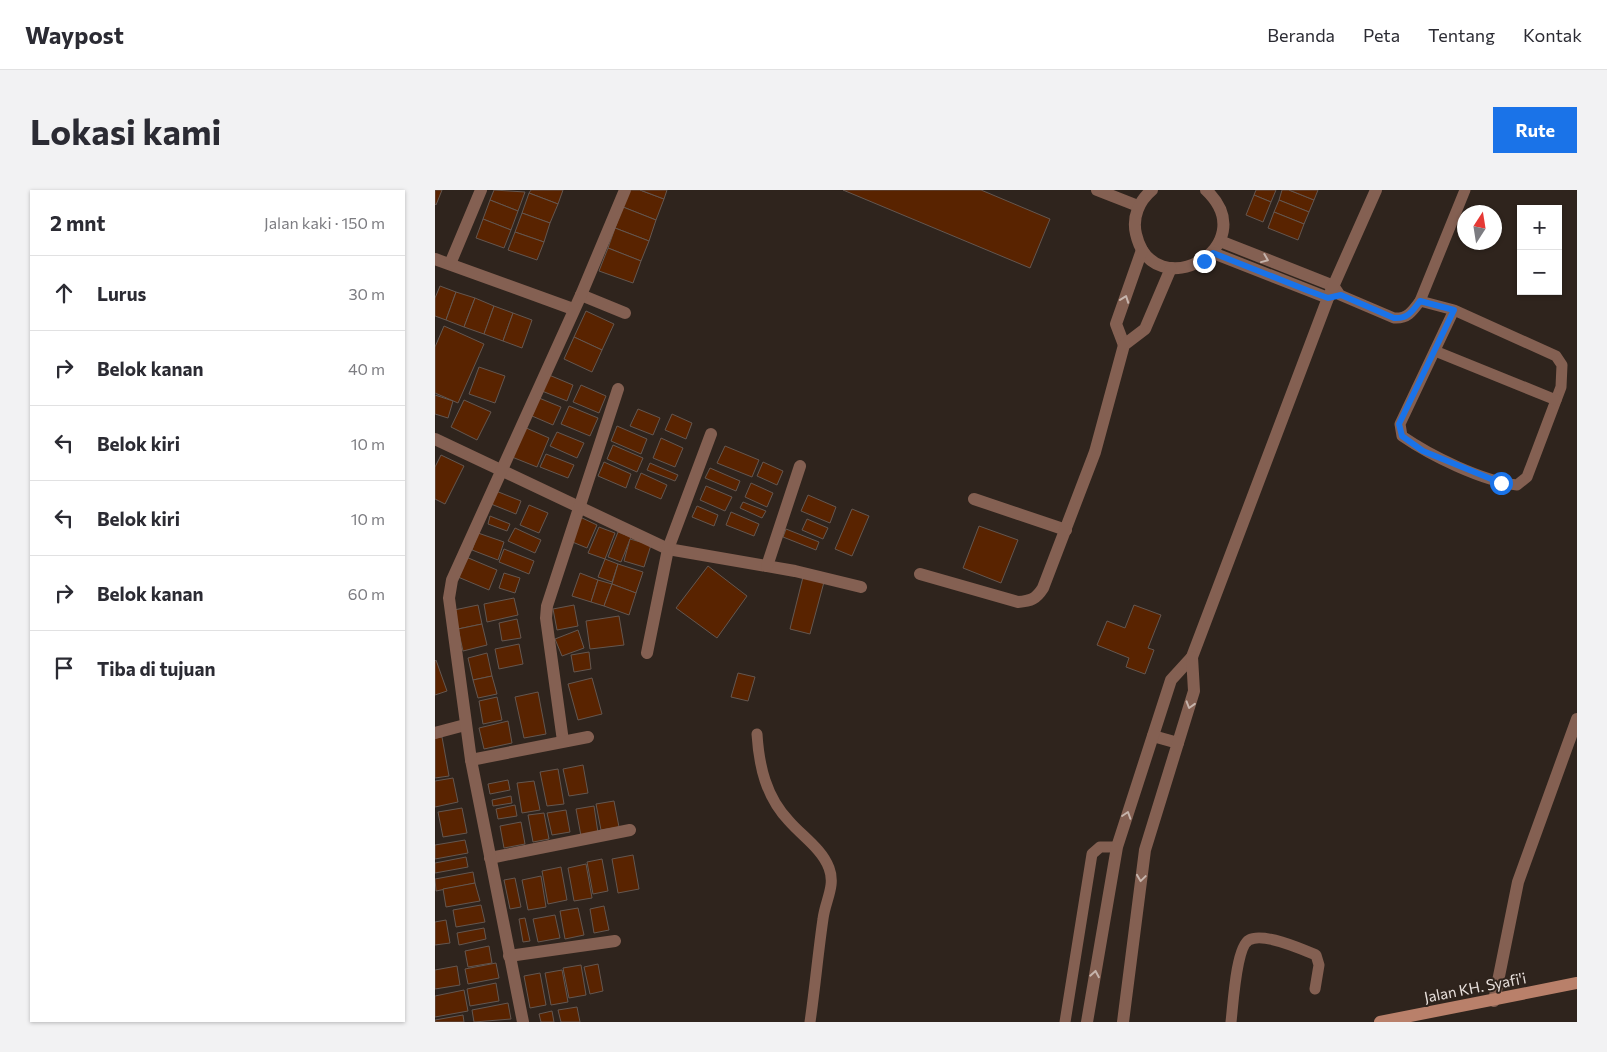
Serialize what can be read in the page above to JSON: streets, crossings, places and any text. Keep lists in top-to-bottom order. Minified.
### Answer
{"streets":{"main road":["Jalan KH. Syafi'i"]},"north":"top","page":{"header":"Waypost","nav":["Beranda","Peta","Tentang","Kontak"],"buttons":"Rute","title":"Lokasi kami","heading":["2 mnt","Jalan kaki · 150 m"],"map_buttons":["+","−"],"list":[["Lurus","30 m"],["Belok kanan","40 m"],["Belok kiri","10 m"],["Belok kiri","10 m"],["Belok kanan","60 m"],"Tiba di tujuan"]}}
